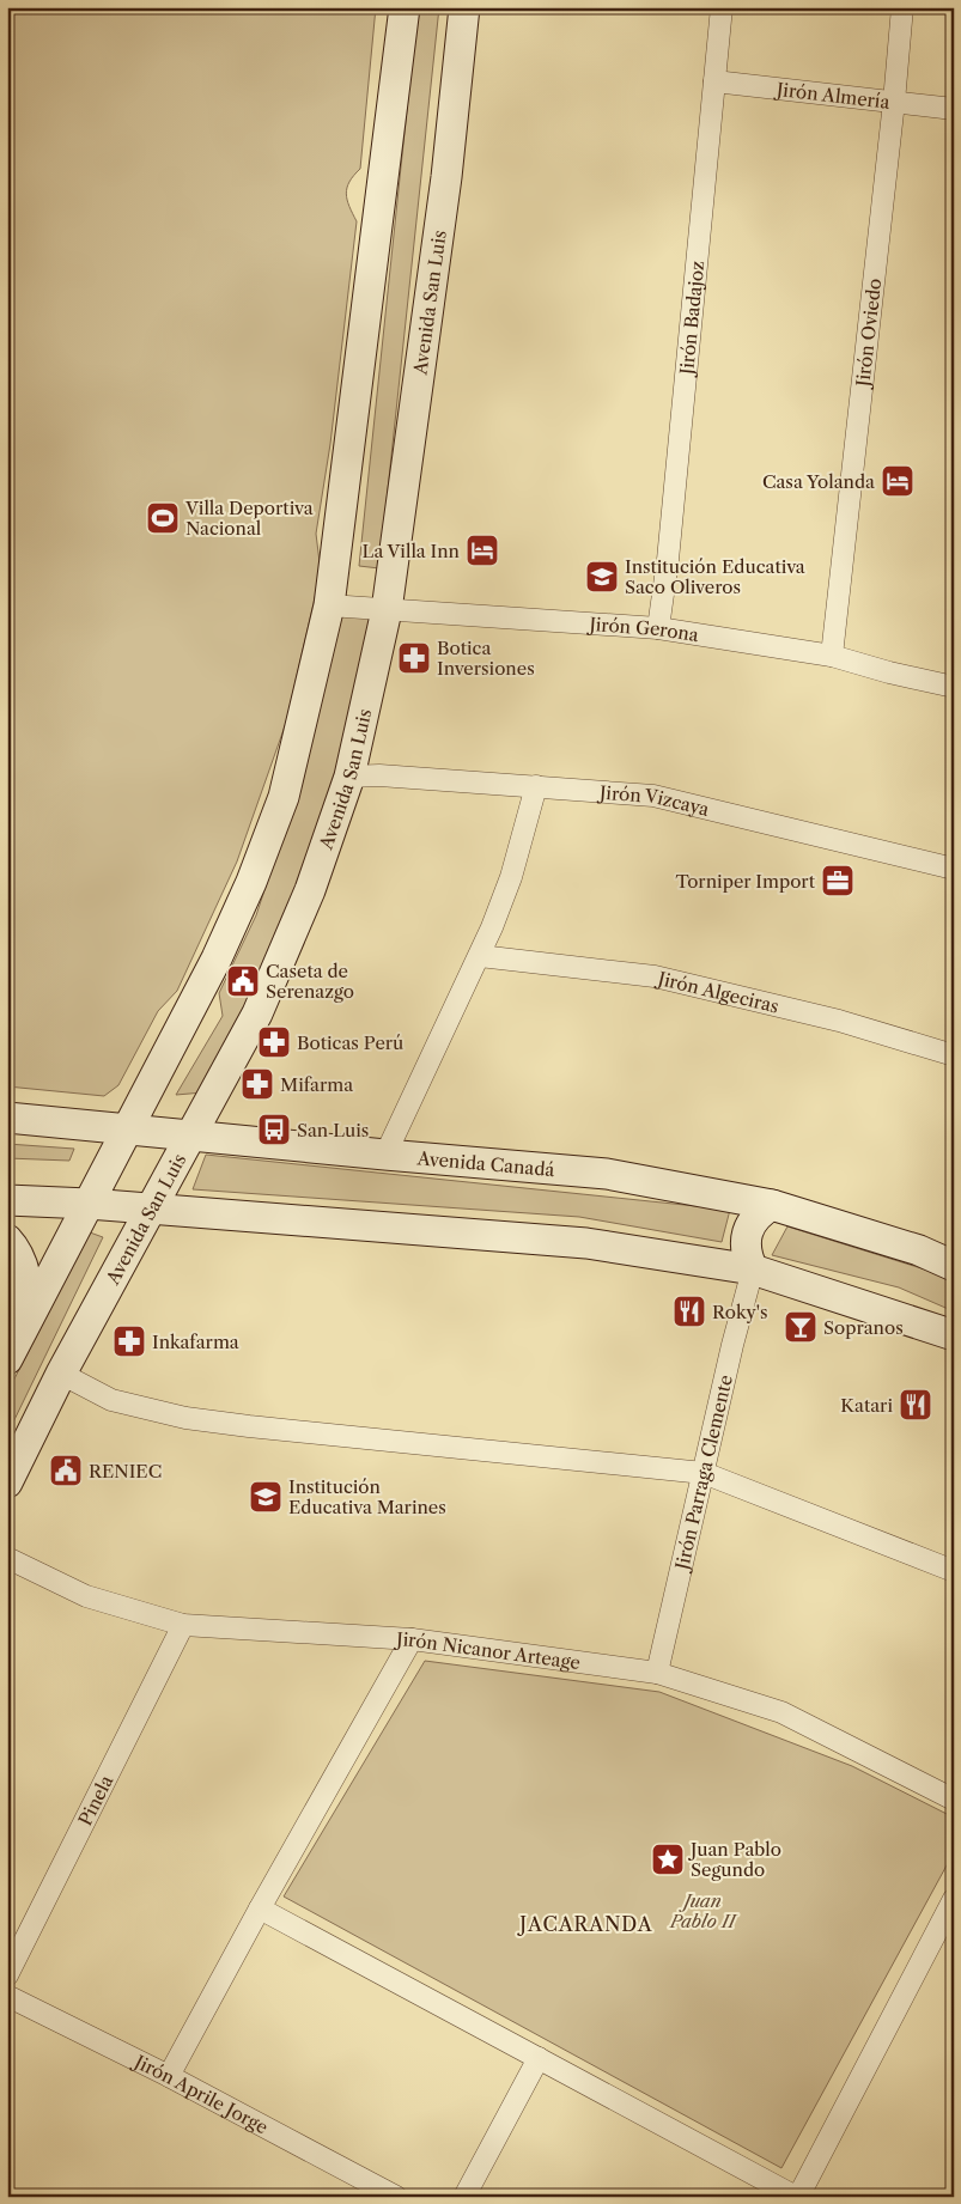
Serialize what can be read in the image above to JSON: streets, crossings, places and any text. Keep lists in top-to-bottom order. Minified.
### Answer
{"streets":{"main road":["Avenida San Luis","Avenida Canadá"],"street":["Jirón Almería","Jirón Badajoz","Jirón Oviedo","Jirón Gerona","Jirón Vizcaya","Jirón Algeciras","Jirón Parraga Clemente","Jirón Nicanor Arteage","Pinela","Jirón Aprile Jorge"]},"crossings":[["Jirón Almería","Jirón Badajoz"],["Jirón Almería","Jirón Oviedo"],["Avenida San Luis","Jirón Gerona"],["Avenida San Luis","Jirón Vizcaya"],["Avenida San Luis","Avenida Canadá"],["Jirón Badajoz","Jirón Gerona"],["Jirón Oviedo","Jirón Gerona"],["Jirón Parraga Clemente","Jirón Nicanor Arteage"],["Jirón Nicanor Arteage","Pinela"]],"districts":["JACARANDA"],"parks":["Juan Pablo II"],"places":{"hotel":["Casa Yolanda","La Villa Inn"],"sports":["Villa Deportiva Nacional"],"school or university":["Institución Educativa Saco Oliveros","Institución Educativa Marines"],"pharmacy":["Botica Inversiones","Boticas Perú","Mifarma","Inkafarma"],"office":["Torniper Import"],"public building":["Caseta de Serenazgo","RENIEC"],"bus stop":["San Luis"],"restaurant":["Roky's","Katari"],"bar":["Sopranos"],"place":["Juan Pablo Segundo"]}}
